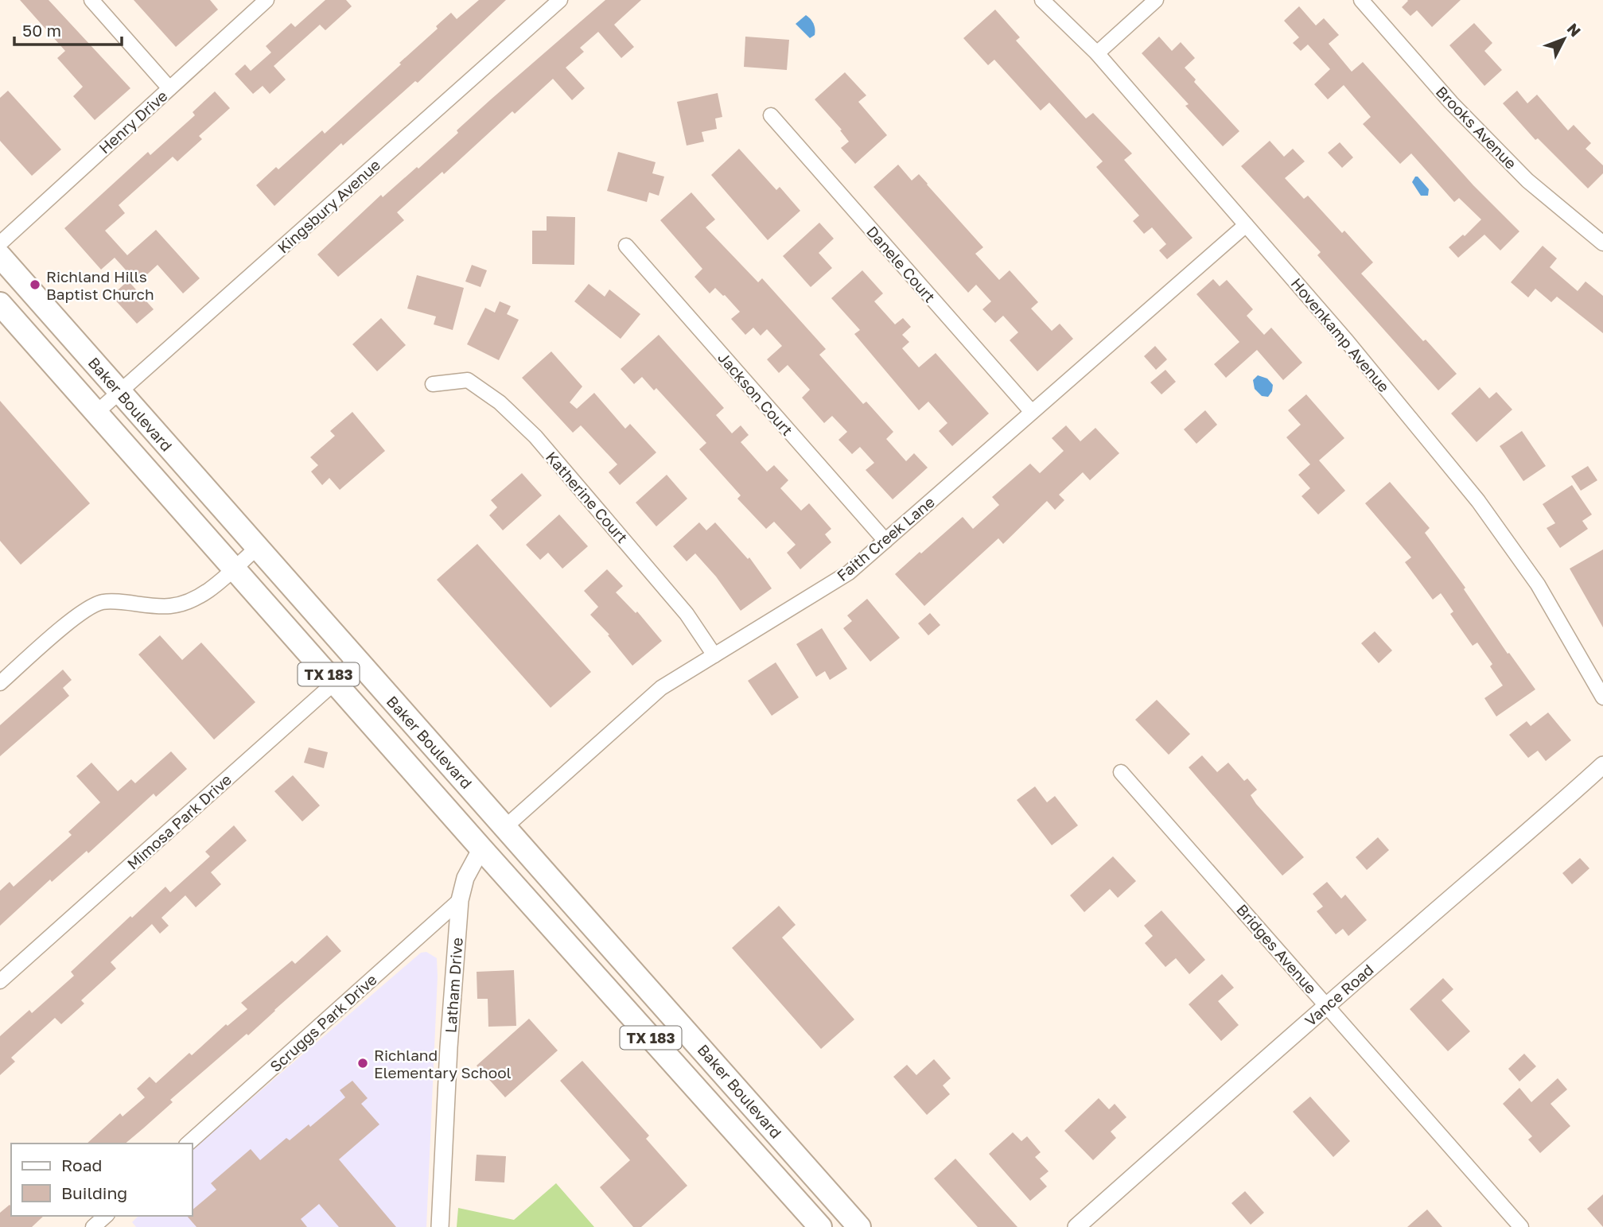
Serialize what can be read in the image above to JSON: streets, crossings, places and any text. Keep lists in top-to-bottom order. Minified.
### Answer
{"streets":{"main road":["Baker Boulevard","TX 183"],"street":["Henry Drive","Brooks Avenue","Kingsbury Avenue","Danele Court","Hovenkamp Avenue","Jackson Court","Katherine Court","Faith Creek Lane","Mimosa Park Drive","Bridges Avenue","Latham Drive","Vance Road","Scruggs Park Drive"]},"crossings":[["Kingsbury Avenue","Baker Boulevard"],["Danele Court","Faith Creek Lane"],["Hovenkamp Avenue","Faith Creek Lane"],["Jackson Court","Faith Creek Lane"],["Baker Boulevard","Faith Creek Lane"],["Baker Boulevard","Mimosa Park Drive"],["Baker Boulevard","Latham Drive"],["Katherine Court","Faith Creek Lane"],["Bridges Avenue","Vance Road"],["Latham Drive","Scruggs Park Drive"]],"places":["Richland Hills Baptist Church","Richland Elementary School"],"legend":["Road","Building"],"scale_bar":"50 m","north":"top right"}
